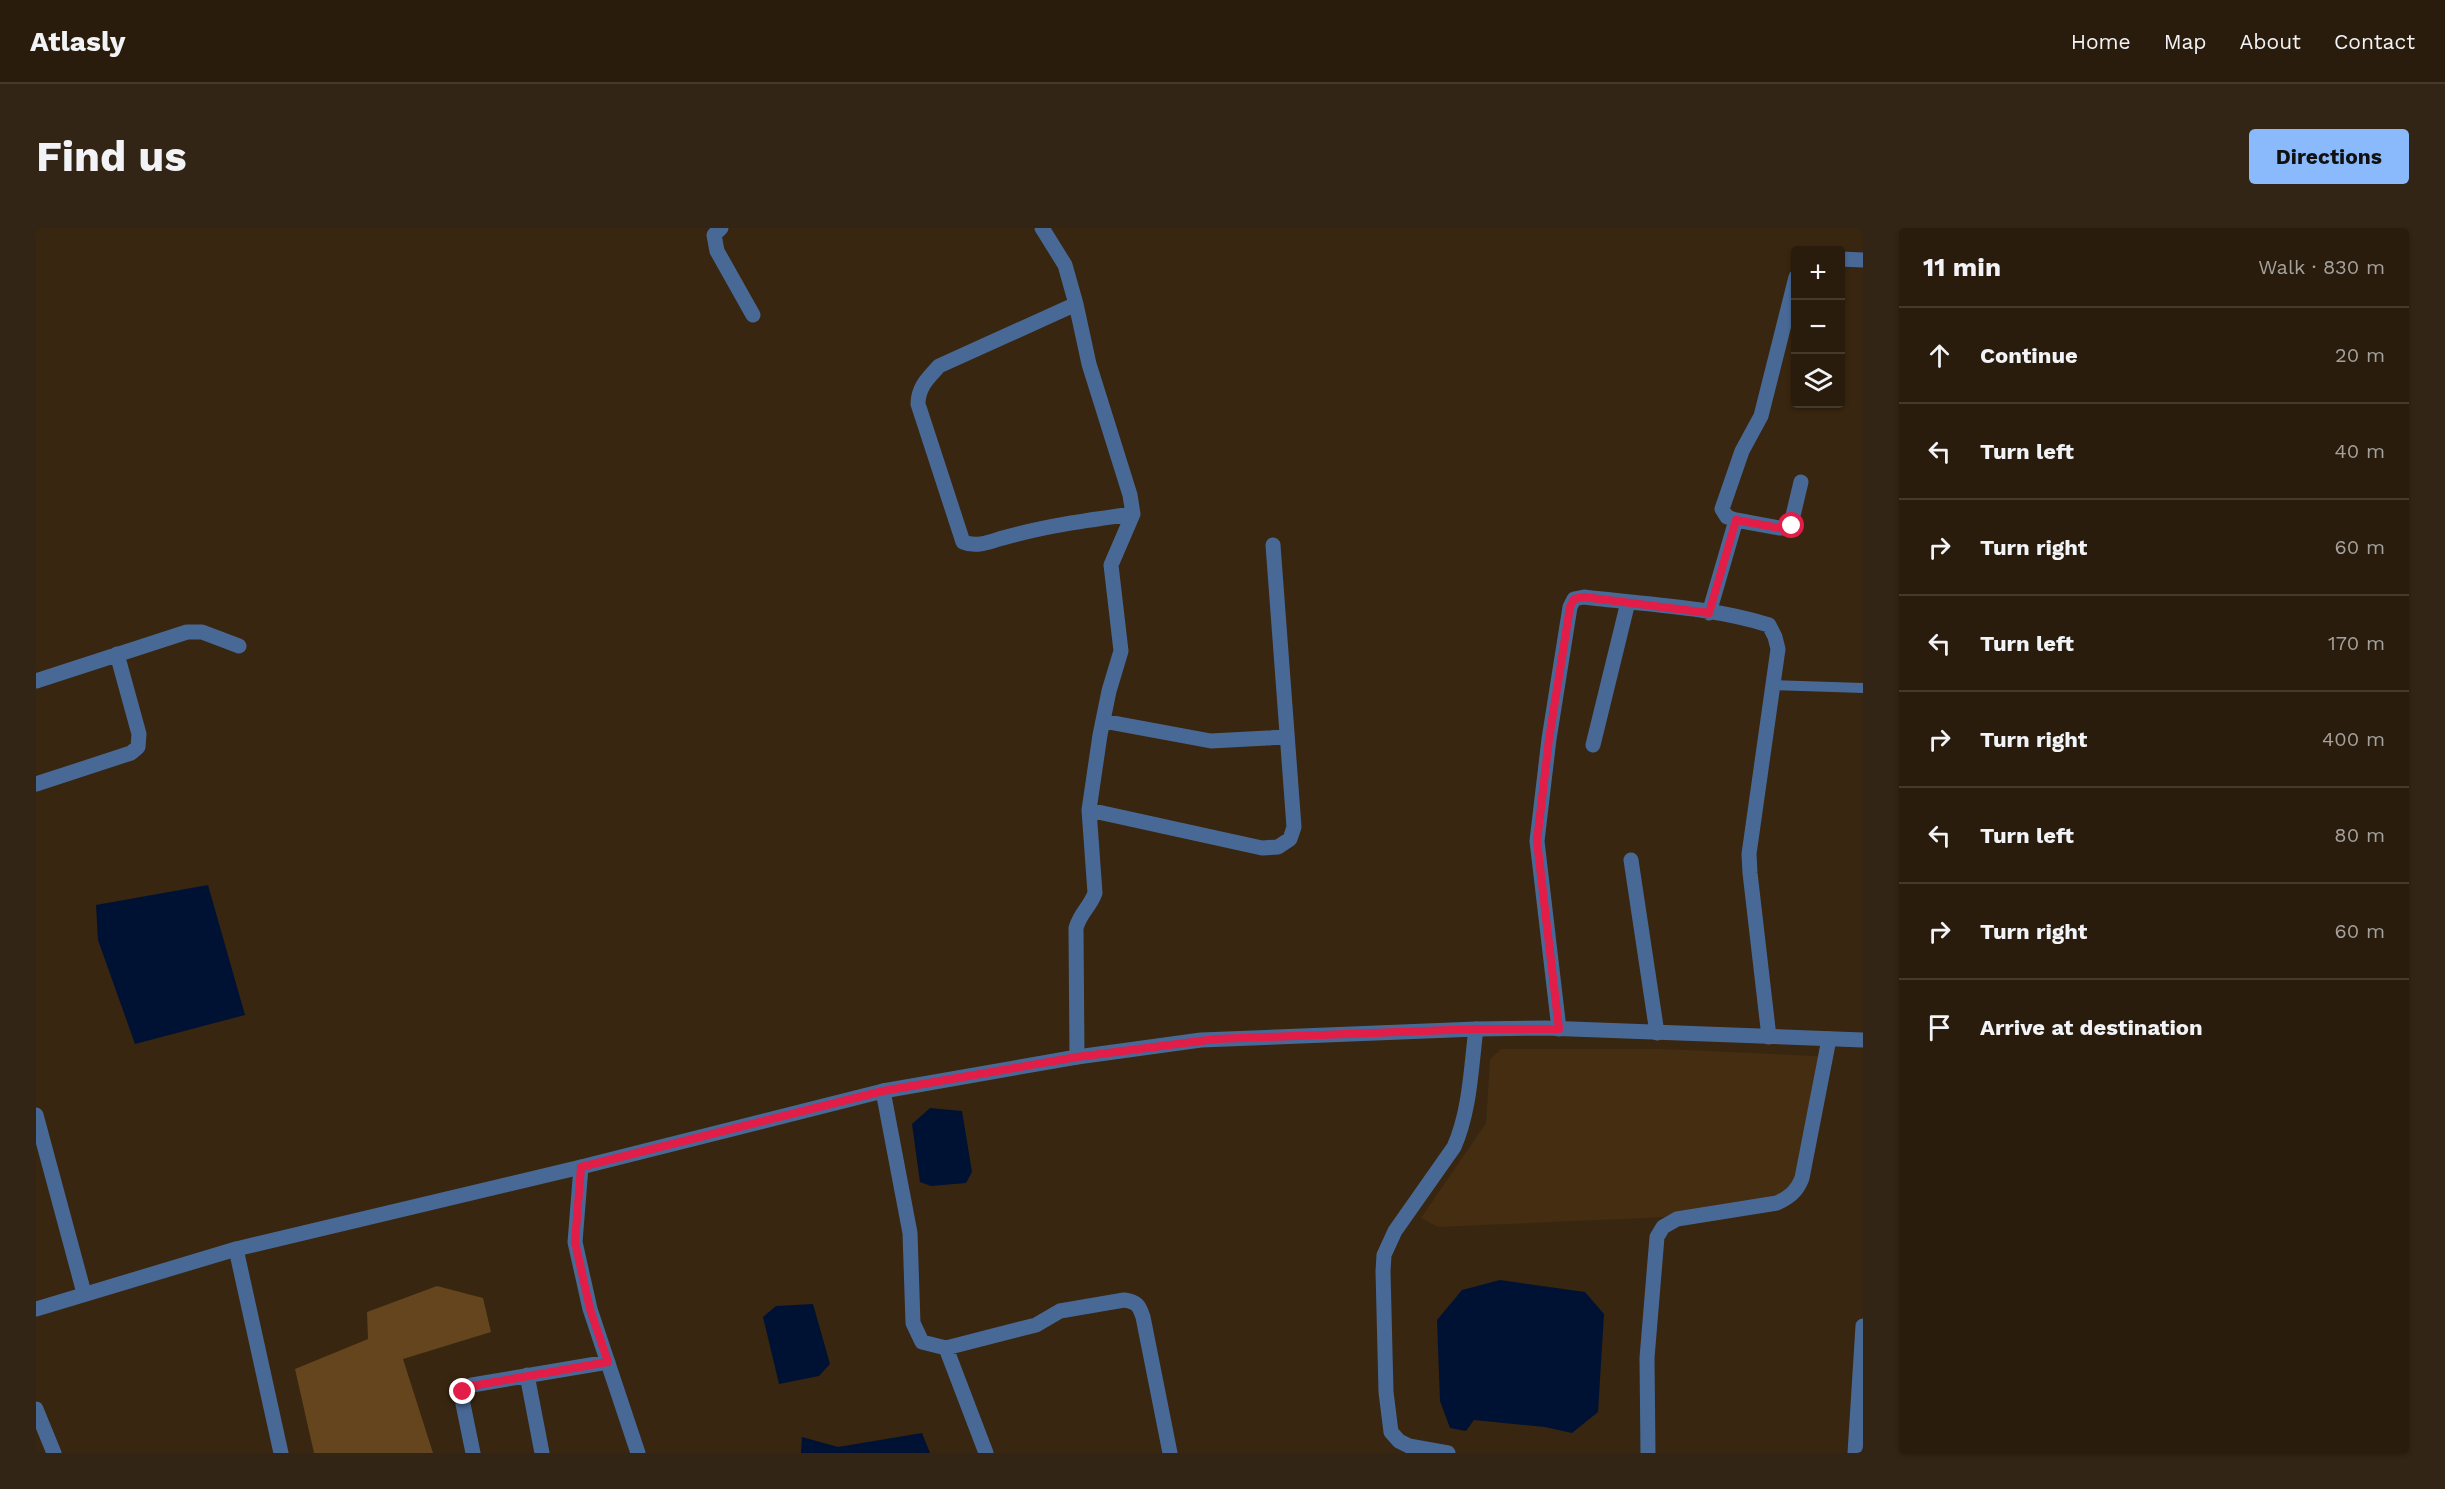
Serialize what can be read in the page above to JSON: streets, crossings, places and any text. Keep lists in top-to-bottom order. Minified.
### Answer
{"page":{"header":"Atlasly","nav":["Home","Map","About","Contact"],"buttons":"Directions","title":"Find us","heading":["11 min","Walk · 830 m"],"map_buttons":["+","−"],"list":[["Continue","20 m"],["Turn left","40 m"],["Turn right","60 m"],["Turn left","170 m"],["Turn right","400 m"],["Turn left","80 m"],["Turn right","60 m"],"Arrive at destination"]}}
